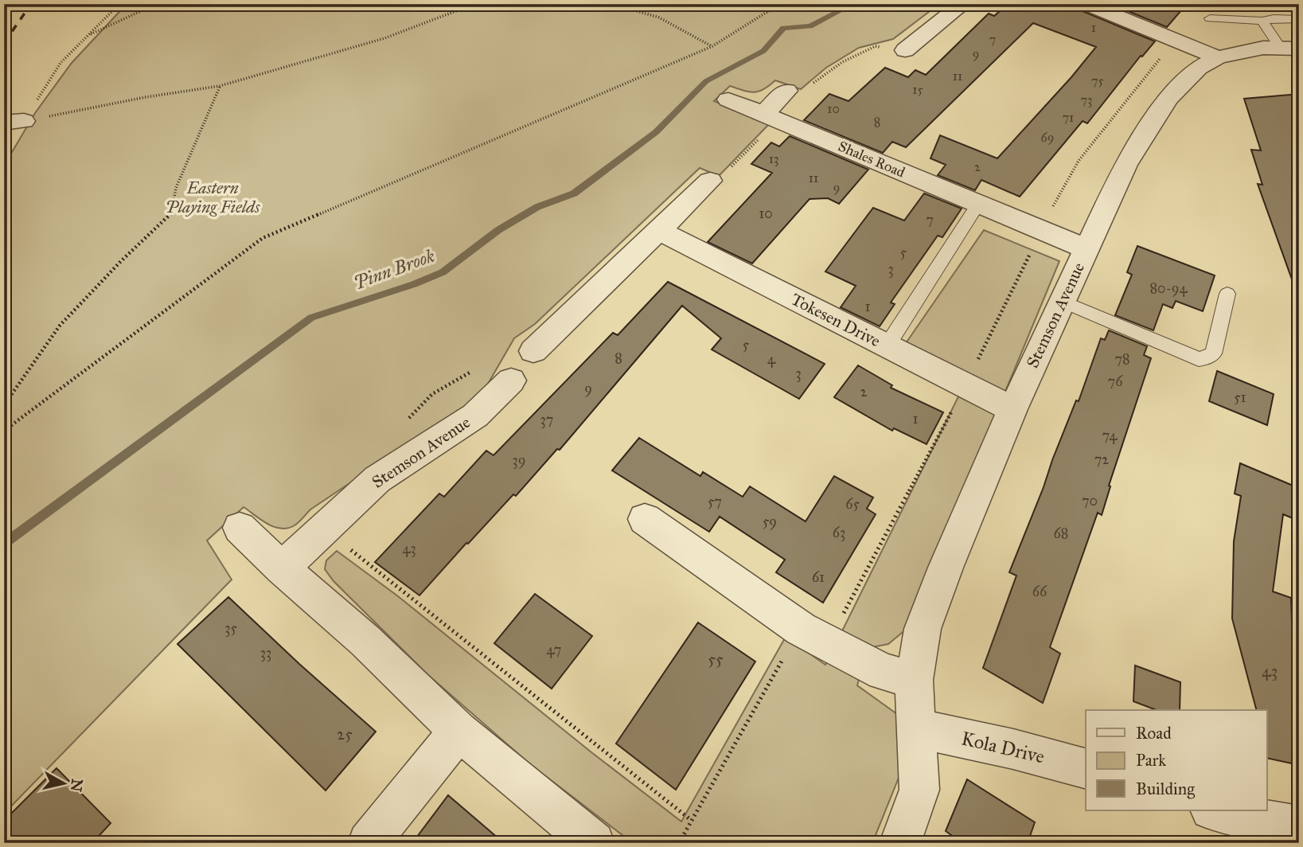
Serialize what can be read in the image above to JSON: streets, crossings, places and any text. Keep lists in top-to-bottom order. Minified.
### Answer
{"streets":{"street":["Shales Road","Stemson Avenue","Tokesen Drive","Kola Drive"]},"crossings":[["Shales Road","Stemson Avenue"],["Stemson Avenue","Tokesen Drive"],["Stemson Avenue","Kola Drive"]],"water":["Pinn Brook"],"parks":["Eastern Playing Fields"],"house_numbers":["1","7","9","11","75","15","73","10","71","8","69","13","2","11","9","10","7","5","3","80-94","1","5","8","4","78","3","76","9","2","51","1","37","74","72","39","70","57","65","59","63","68","43","61","66","35","47","33","55","43","25"],"legend":["Road","Park","Building"],"north":"right"}
